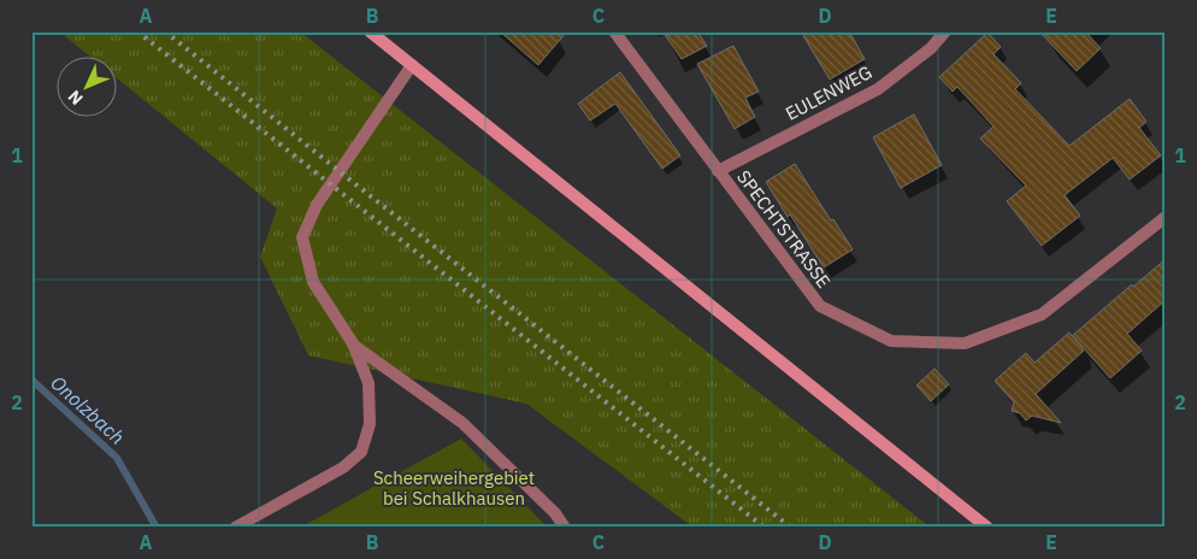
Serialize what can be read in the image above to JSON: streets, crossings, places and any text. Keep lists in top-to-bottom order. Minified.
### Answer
{"streets":{"street":["EULENWEG","SPECHTSTRASSE"]},"crossings":[["EULENWEG","SPECHTSTRASSE"]],"water":["Onolzbach"],"parks":["Scheerweihergebiet bei Schalkhausen"],"north":"bottom left","grid":{"columns":["A","B","C","D","E"],"rows":["1","2"]}}
